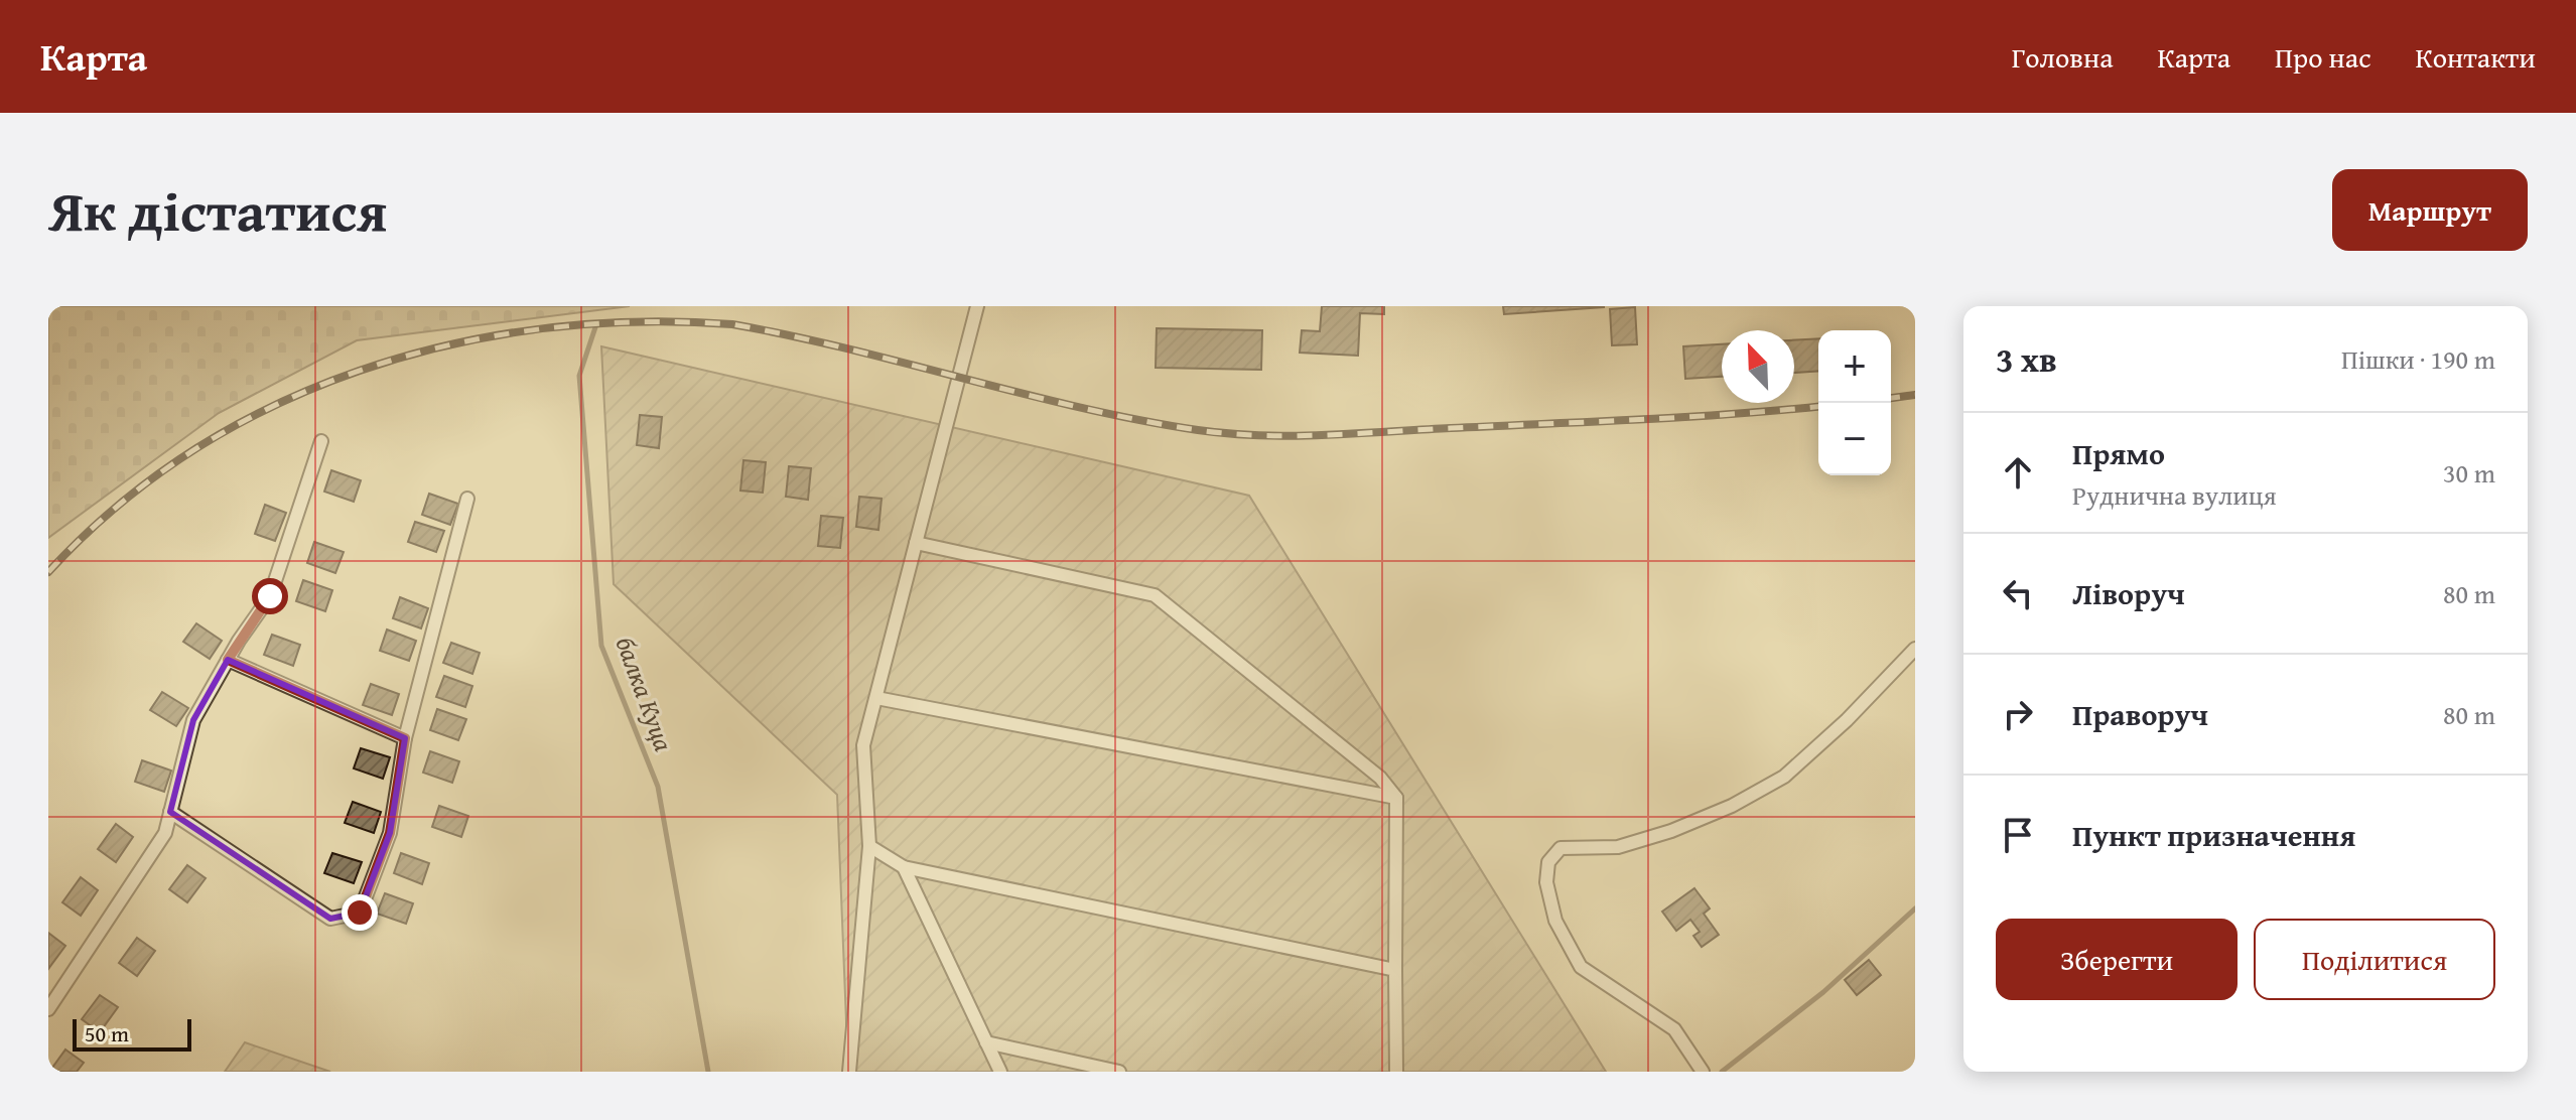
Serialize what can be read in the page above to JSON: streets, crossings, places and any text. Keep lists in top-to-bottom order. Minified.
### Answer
{"water":["балка Куца"],"scale_bar":"50 m","north":"top left","page":{"header":"Карта","nav":["Головна","Карта","Про нас","Контакти"],"title":"Як дістатися","buttons":["Маршрут",["Зберегти","Поділитися"]],"heading":["3 хв","Пішки · 190 m"],"map_buttons":["+","−"],"list":[["Прямо","Руднична вулиця","30 m"],["Ліворуч","80 m"],["Праворуч","80 m"],"Пункт призначення"],"scale":"50 m"}}
